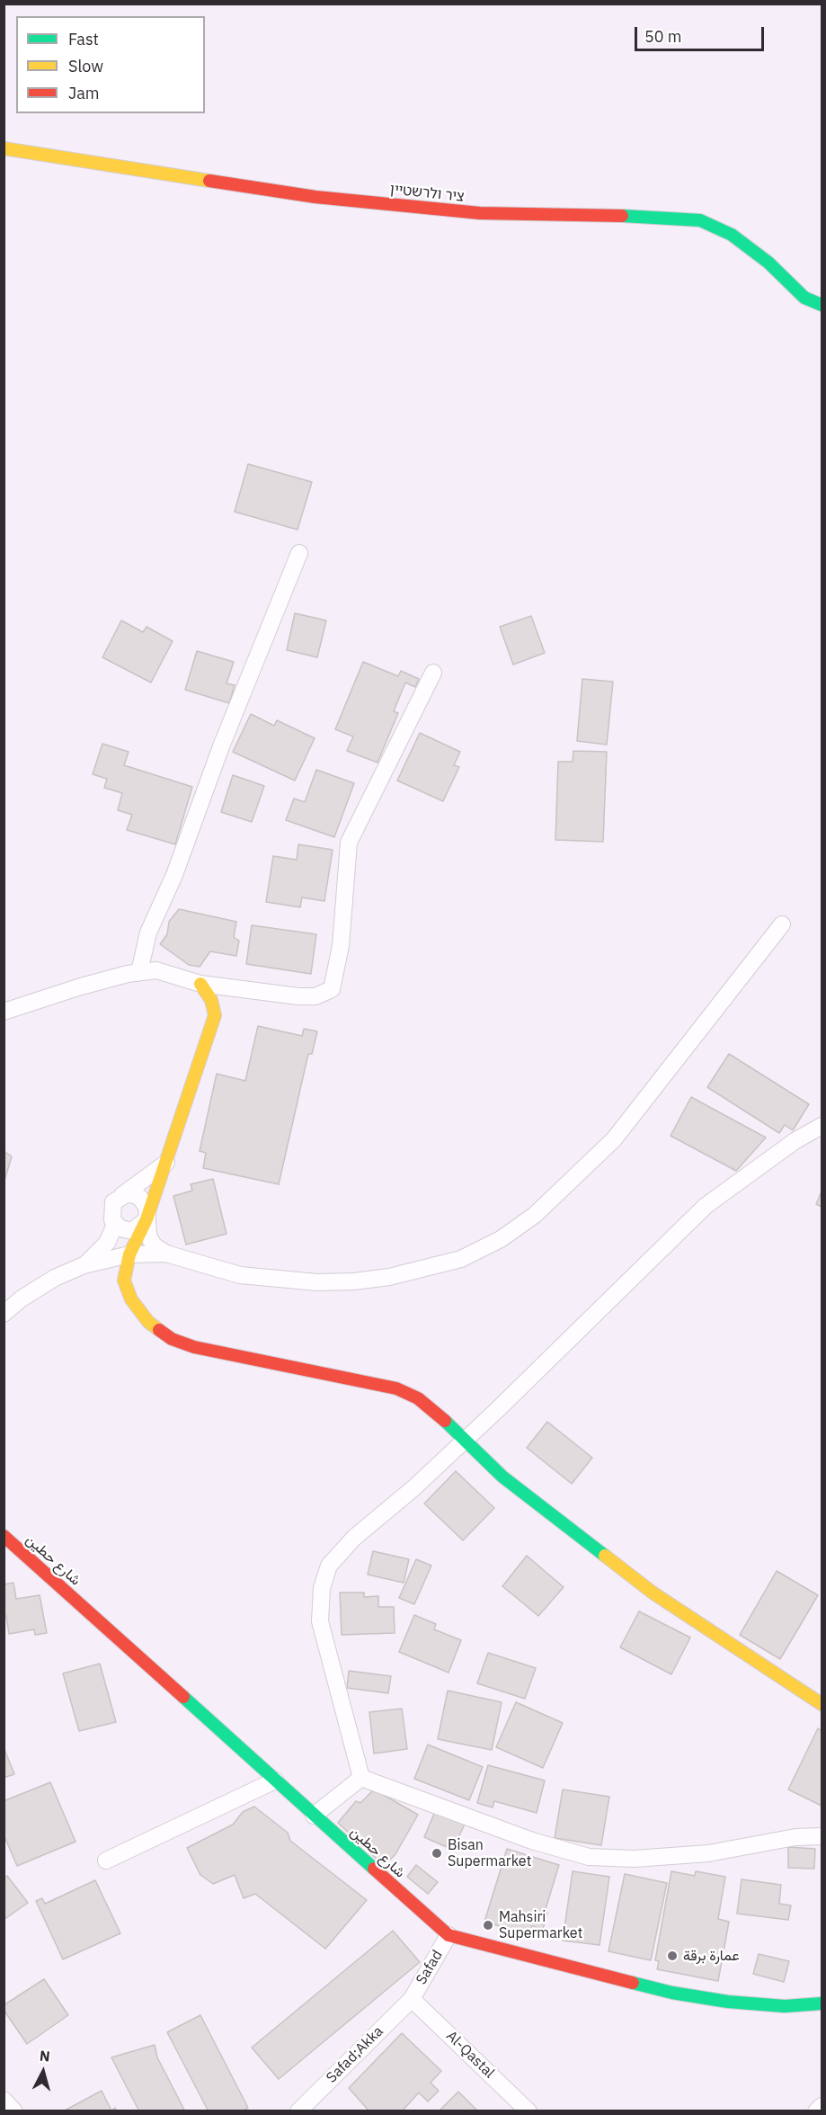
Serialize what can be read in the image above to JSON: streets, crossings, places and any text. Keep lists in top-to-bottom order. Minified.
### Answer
{"streets":{"street":["ציר ולרשטיין","شارع حطين","Safad","Safad;Akka","Al-Qastal"]},"crossings":[["شارع حطين","Safad"],["Safad","Safad;Akka"],["Safad","Al-Qastal"],["Safad;Akka","Al-Qastal"]],"places":["Bisan Supermarket","Mahsiri Supermarket","عمارة برقة"],"legend":["Fast","Slow","Jam"],"scale_bar":"50 m","north":"top"}
